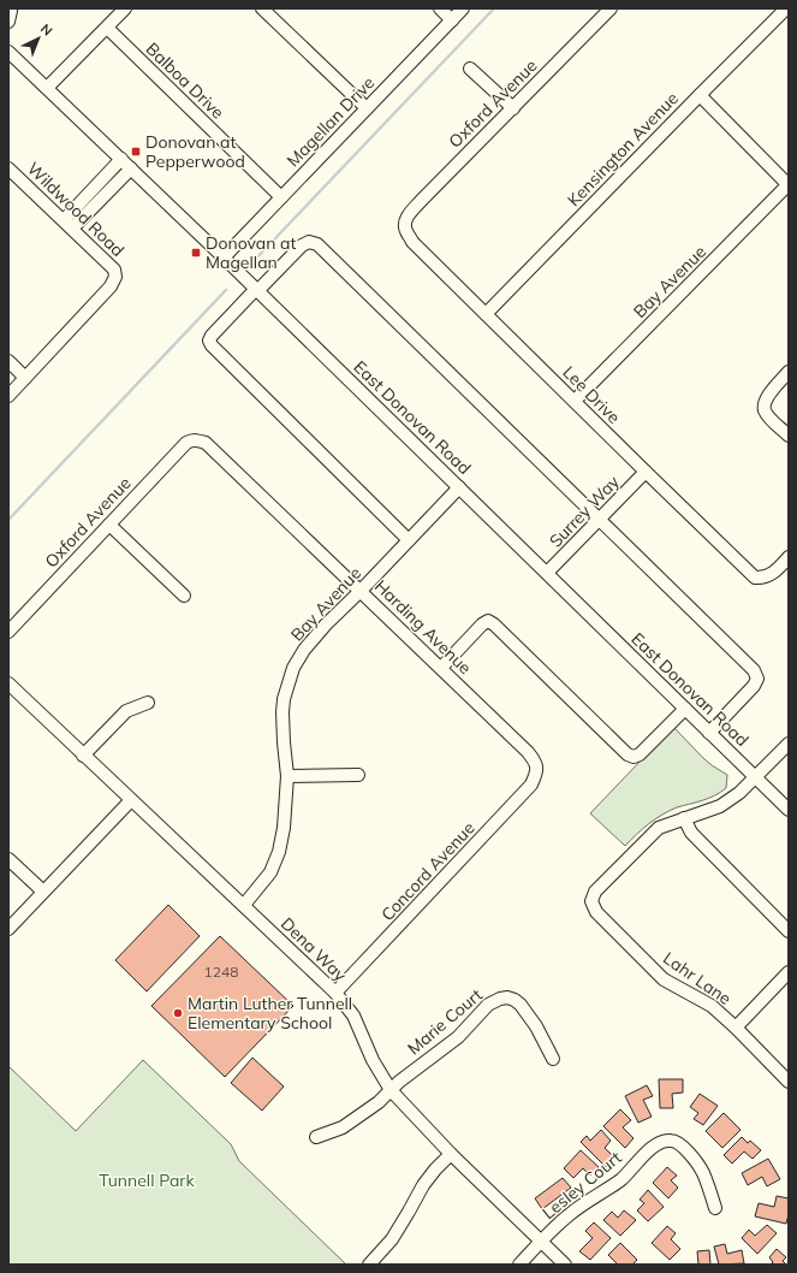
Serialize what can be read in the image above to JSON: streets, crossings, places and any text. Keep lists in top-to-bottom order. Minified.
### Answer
{"streets":{"street":["Balboa Drive","Oxford Avenue","Magellan Drive","Kensington Avenue","Wildwood Road","Bay Avenue","Lee Drive","East Donovan Road","Surrey Way","Harding Avenue","Concord Avenue","Dena Way","Lahr Lane","Marie Court","Lesley Court"]},"crossings":[["Balboa Drive","Magellan Drive"],["Oxford Avenue","Lee Drive"],["Oxford Avenue","Harding Avenue"],["Magellan Drive","East Donovan Road"],["Kensington Avenue","Lee Drive"],["Bay Avenue","Lee Drive"],["Bay Avenue","East Donovan Road"],["Bay Avenue","Harding Avenue"],["Bay Avenue","Dena Way"],["Lee Drive","Surrey Way"],["East Donovan Road","Surrey Way"],["Harding Avenue","Concord Avenue"],["Concord Avenue","Dena Way"],["Dena Way","Marie Court"],["Dena Way","Lesley Court"]],"parks":["Tunnell Park"],"places":{"transit":["Donovan at Pepperwood","Donovan at Magellan"],"other":["Martin Luther Tunnell Elementary School"]},"house_numbers":["1248"],"north":"top right"}
